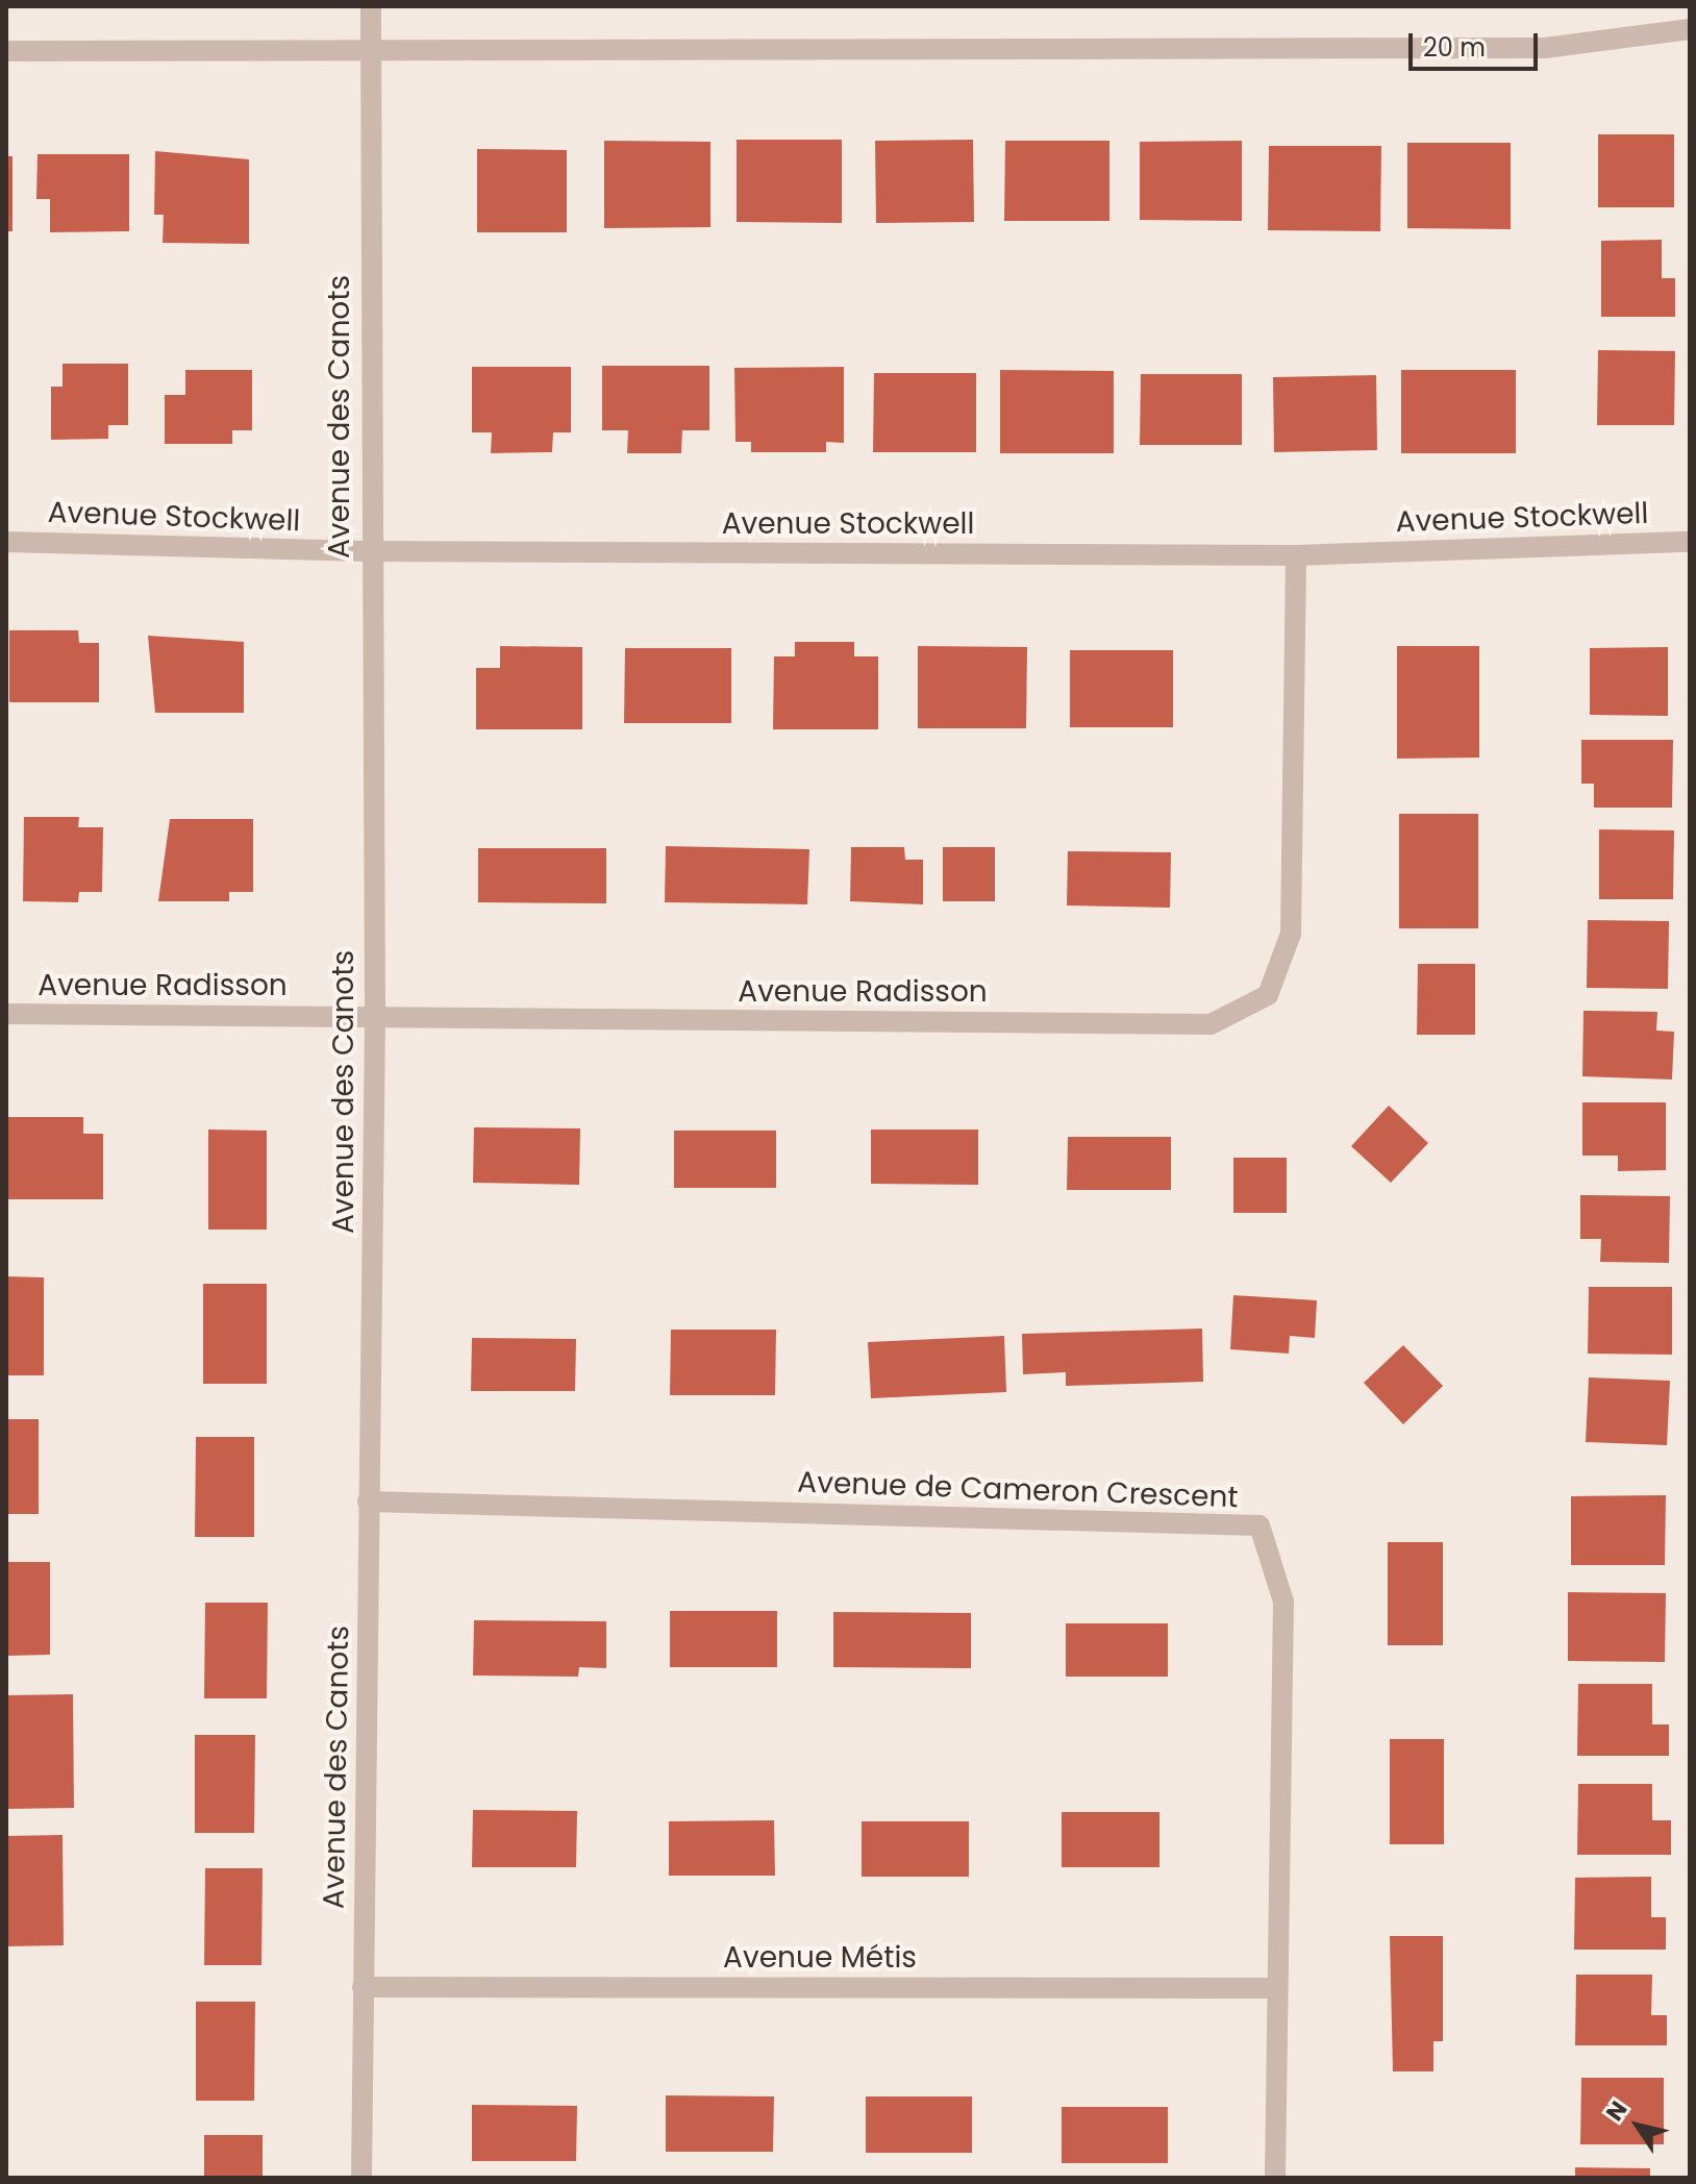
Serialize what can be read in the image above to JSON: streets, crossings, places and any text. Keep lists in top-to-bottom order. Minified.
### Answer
{"streets":{"street":["Avenue des Canots","Avenue Stockwell","Avenue Radisson","Avenue de Cameron Crescent","Avenue Métis"]},"crossings":[["Avenue des Canots","Avenue Stockwell"],["Avenue des Canots","Avenue Radisson"],["Avenue des Canots","Avenue de Cameron Crescent"],["Avenue des Canots","Avenue Métis"],["Avenue Stockwell","Avenue Radisson"],["Avenue de Cameron Crescent","Avenue Métis"]],"scale_bar":"20 m","north":"top left"}
